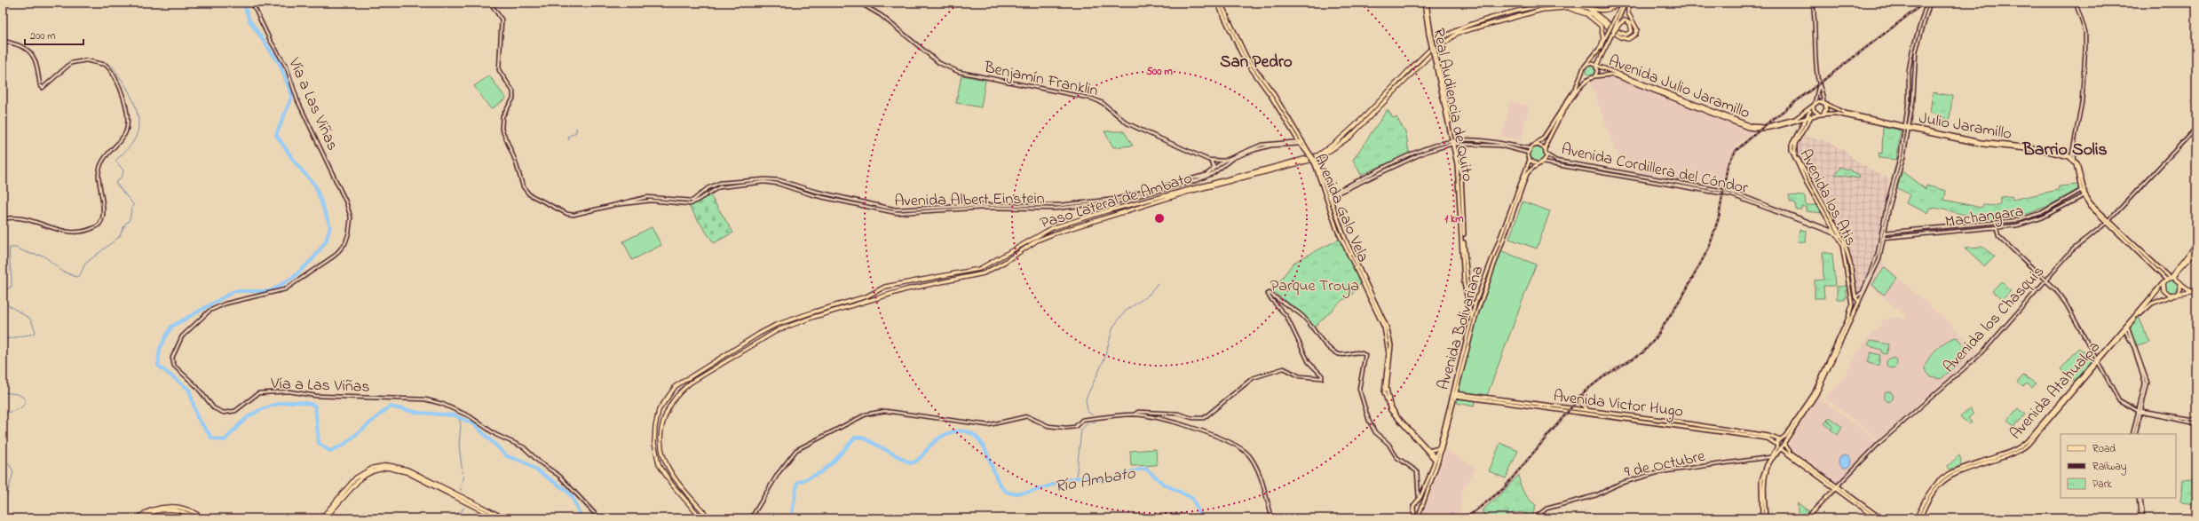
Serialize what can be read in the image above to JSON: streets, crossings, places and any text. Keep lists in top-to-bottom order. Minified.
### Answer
{"streets":{"highway":["Paso Lateral de Ambato","Avenida Atahualpa"],"main road":["Avenida Julio Jaramillo","Real Audiencia de Quito","Julio Jaramillo","Avenida los Atis","Avenida Galo Vela","Avenida los Chasquis","Avenida Bolivariana","Avenida Victor Hugo"],"street":["Benjamín Franklin","Vía a Las Viñas","Avenida Cordillera del Cóndor","Avenida Albert Einstein","Machangara","9 de Octubre"]},"crossings":[["Benjamín Franklin","Avenida Albert Einstein"],["Avenida Julio Jaramillo","Julio Jaramillo"],["Avenida Julio Jaramillo","Avenida los Atis"],["Real Audiencia de Quito","Avenida Bolivariana"],["Julio Jaramillo","Avenida los Atis"],["Avenida Cordillera del Cóndor","Avenida los Atis"],["Avenida Cordillera del Cóndor","Avenida Bolivariana"],["Avenida los Atis","Machangara"],["Avenida los Atis","Avenida Victor Hugo"],["Avenida los Atis","9 de Octubre"],["Avenida Albert Einstein","Avenida Galo Vela"],["Avenida Galo Vela","Avenida Bolivariana"],["Avenida los Chasquis","Avenida Victor Hugo"],["Avenida Bolivariana","Avenida Victor Hugo"]],"districts":["San Pedro","Barrio Solis"],"water":["Río Ambato"],"parks":["Parque Troya"],"legend":["Road","Railway","Park"],"scale_bar":"200 m","rings":["500 m","1 km"]}
